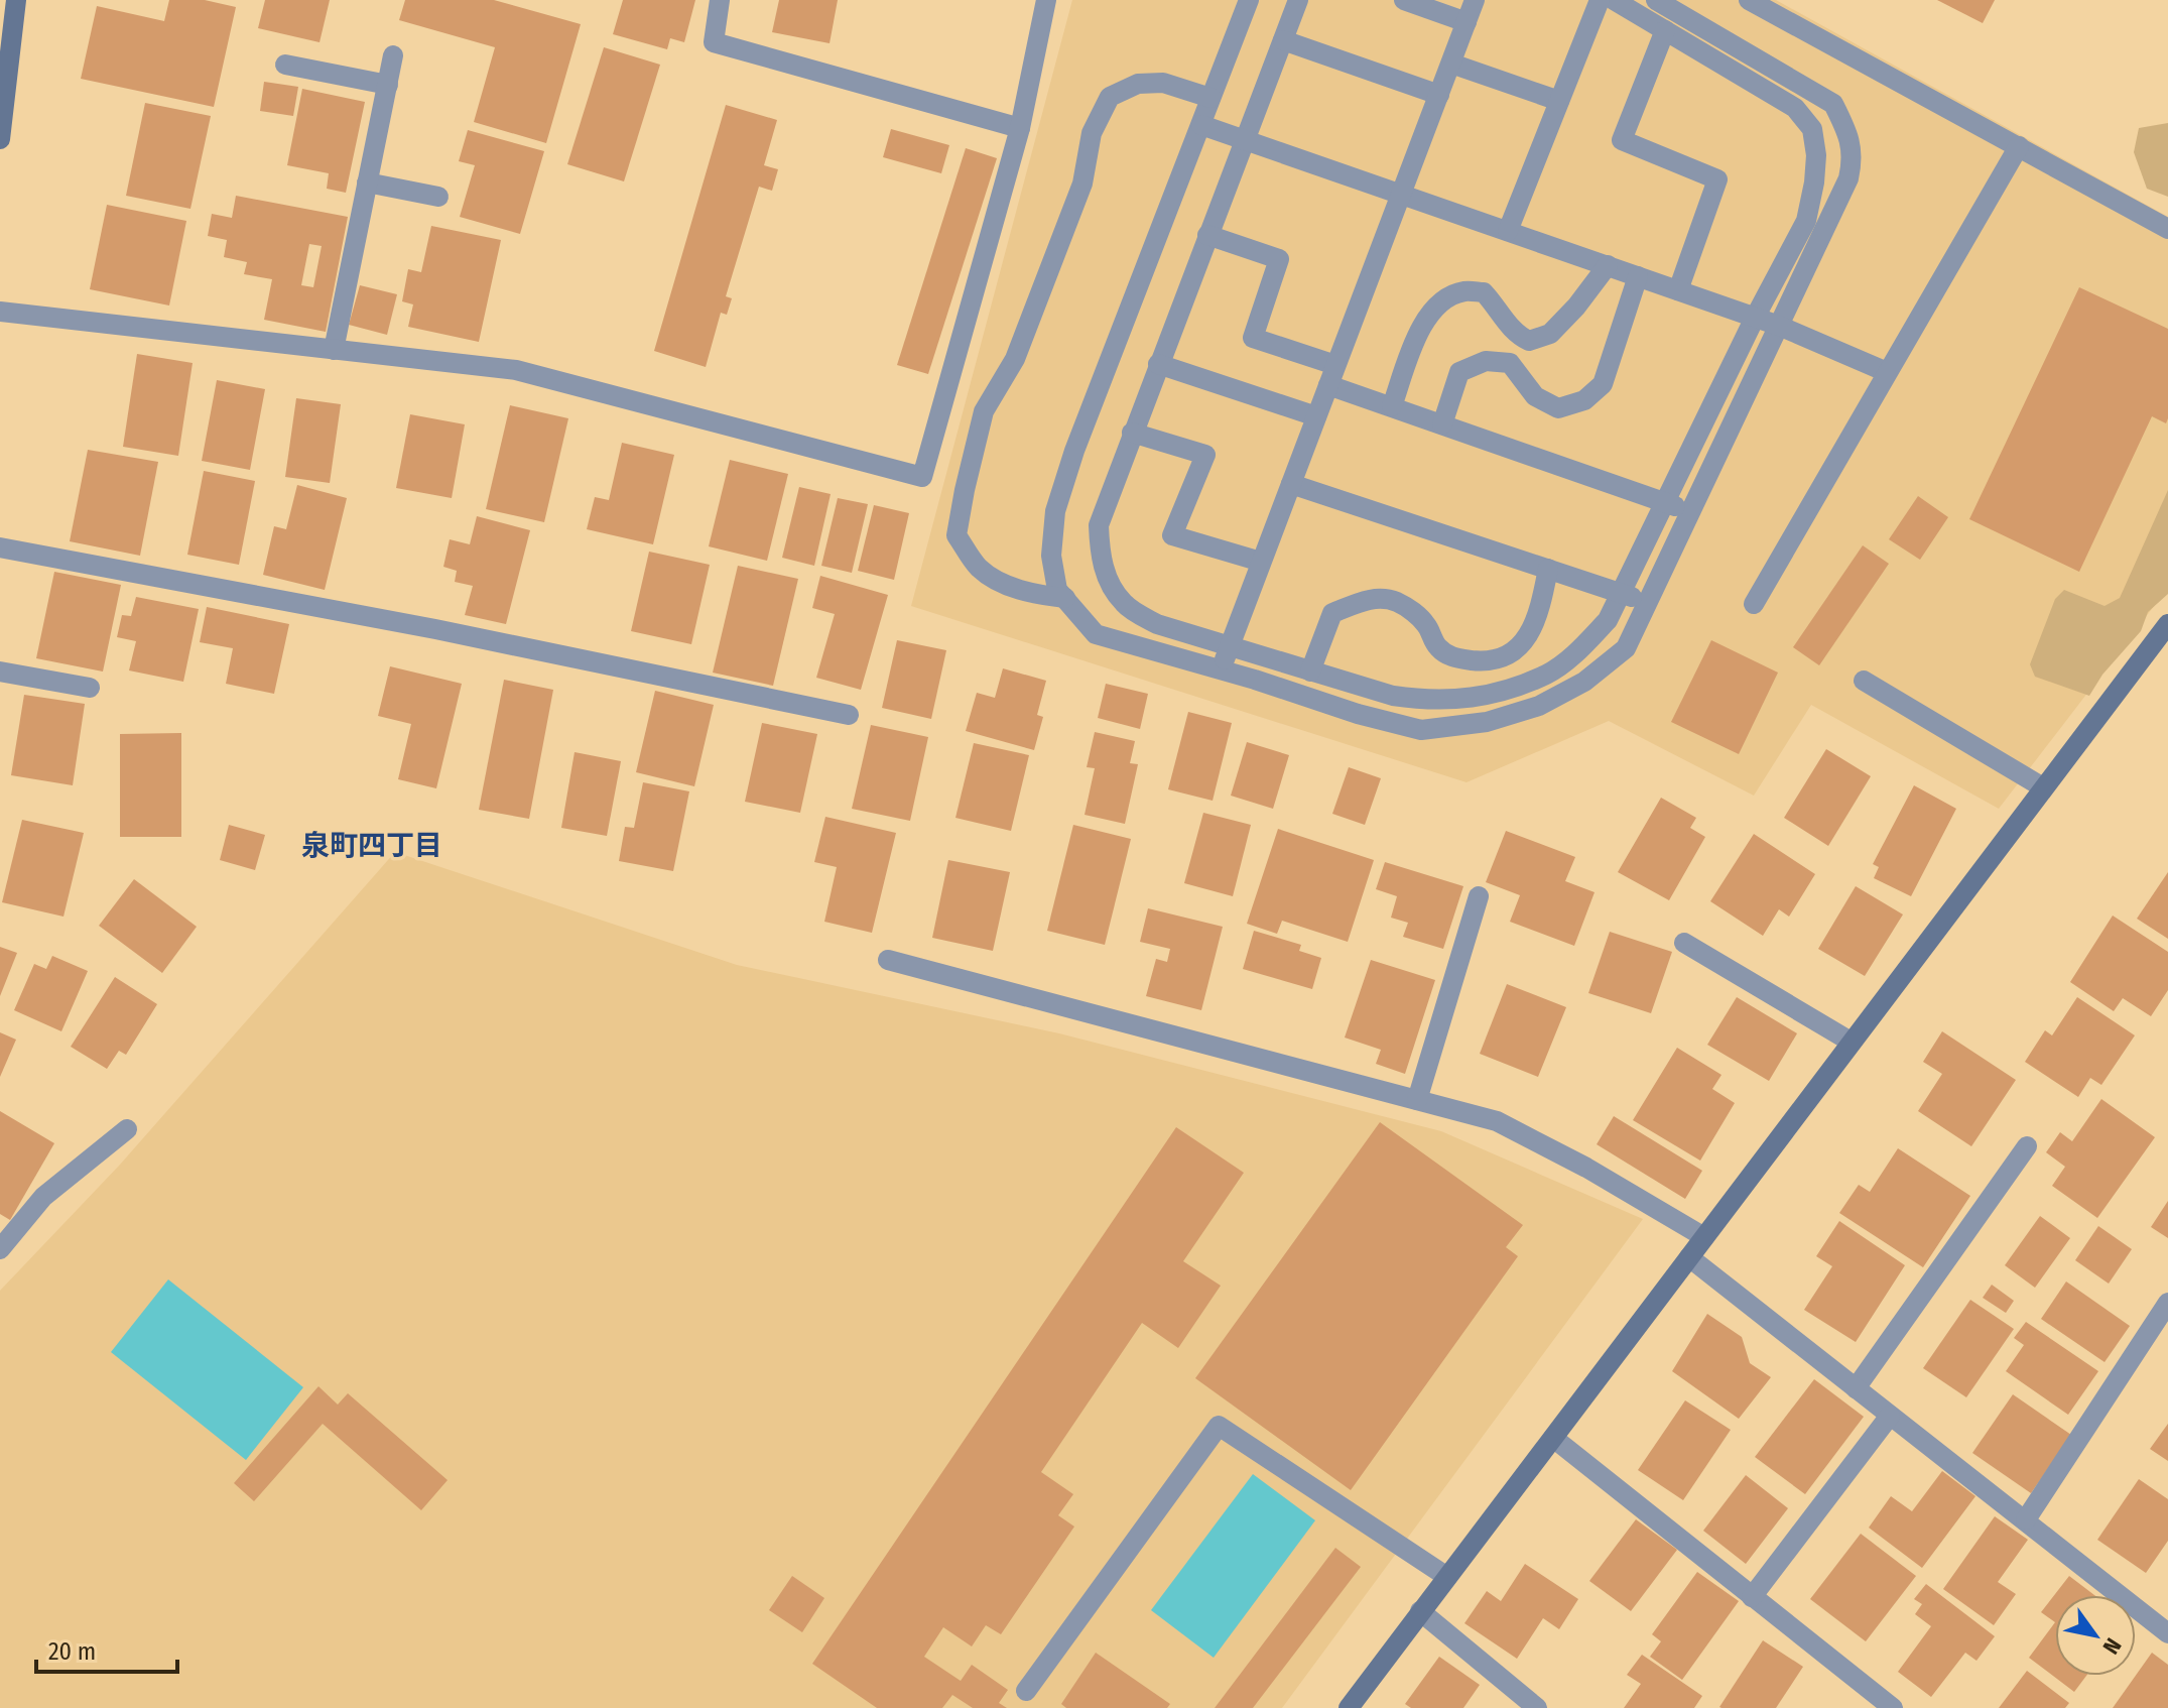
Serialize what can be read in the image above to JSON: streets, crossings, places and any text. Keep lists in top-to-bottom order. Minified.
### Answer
{"districts":["泉町四丁目"],"scale_bar":"20 m","north":"bottom right"}
